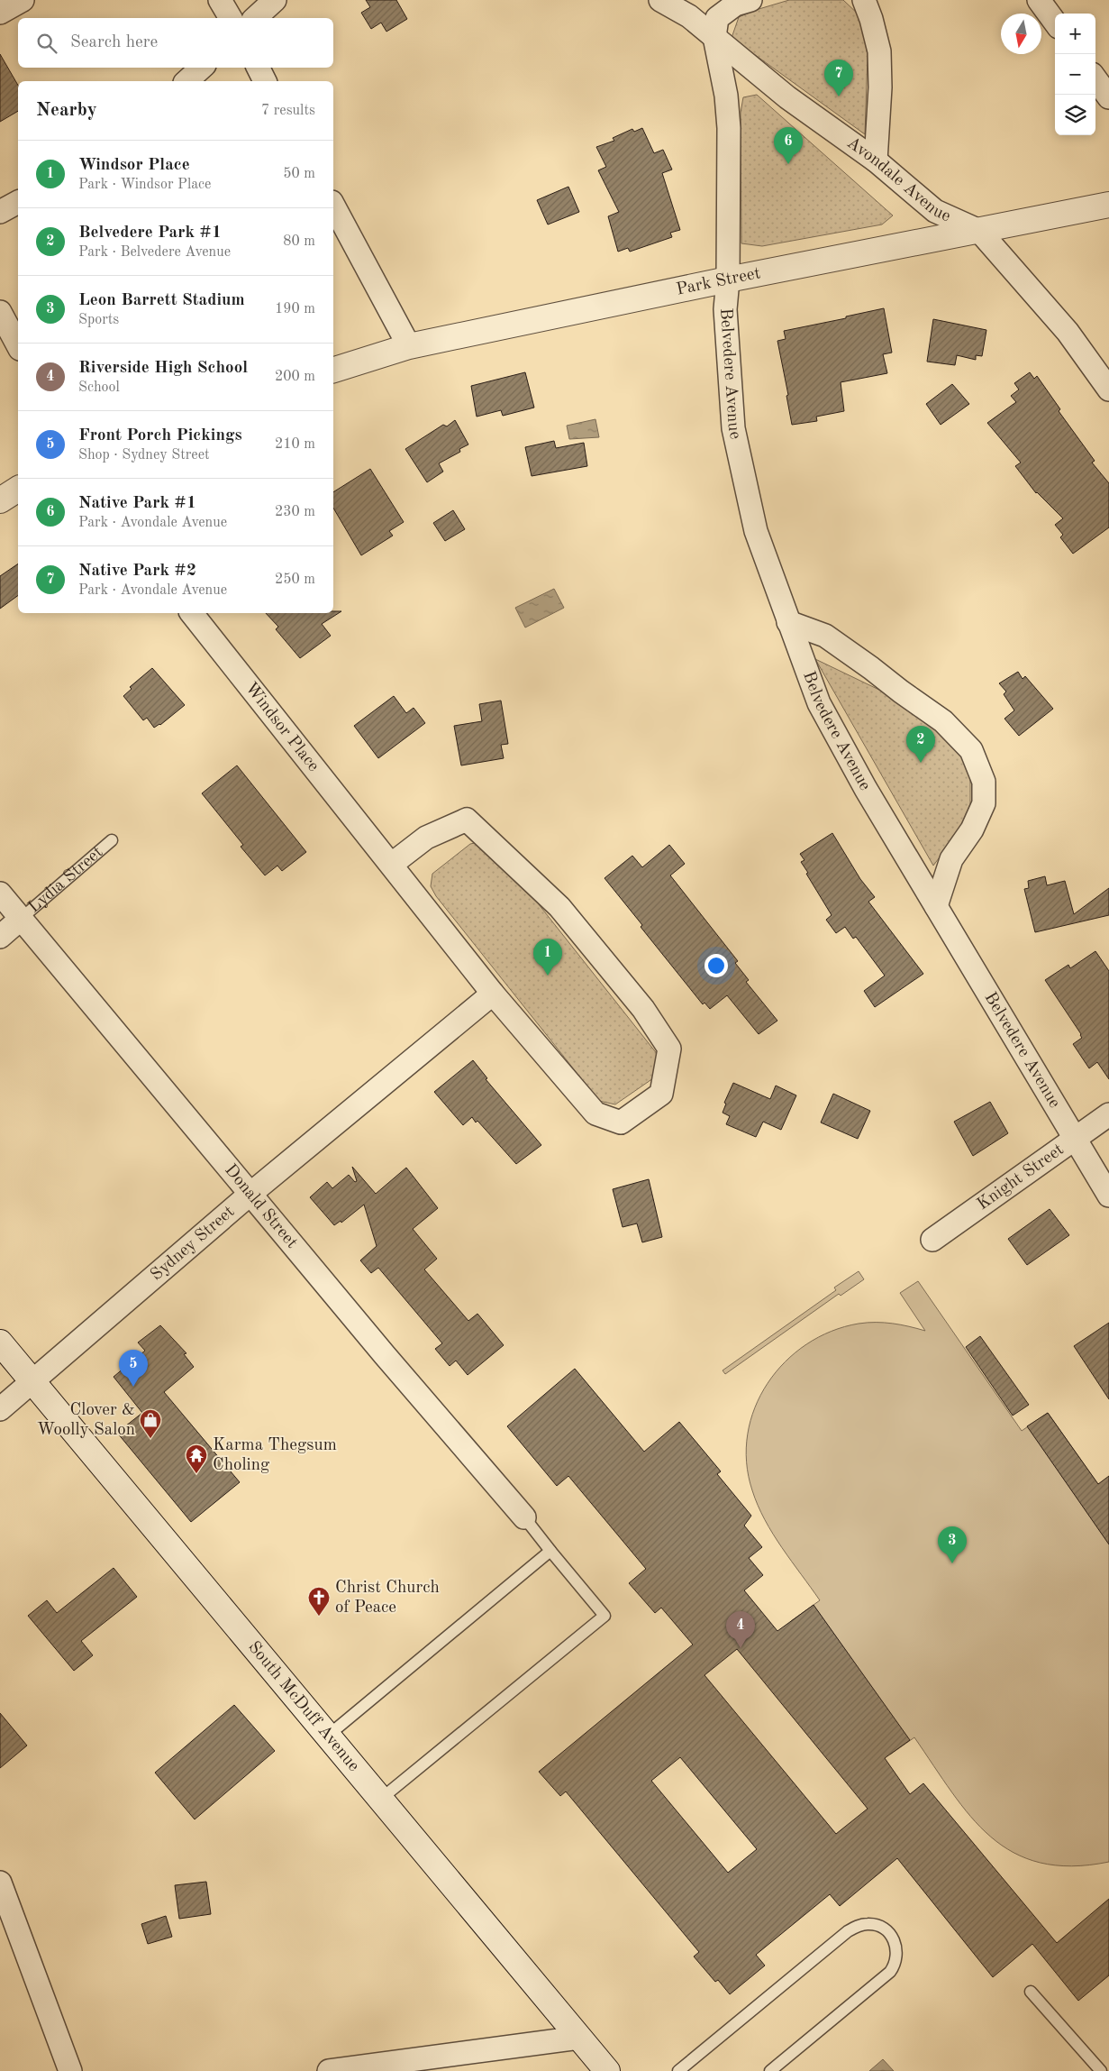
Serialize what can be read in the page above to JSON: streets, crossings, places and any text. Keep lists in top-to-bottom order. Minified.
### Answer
{"streets":{"main road":["Park Street","South McDuff Avenue"],"street":["Avondale Avenue","Belvedere Avenue","Windsor Place","Lydia Street","Knight Street","Donald Street","Sydney Street"]},"crossings":[["Avondale Avenue","Park Street"],["Avondale Avenue","Belvedere Avenue"],["Park Street","Belvedere Avenue"],["Belvedere Avenue","Knight Street"],["Windsor Place","Sydney Street"],["Lydia Street","Donald Street"],["Donald Street","Sydney Street"],["Sydney Street","South McDuff Avenue"]],"places":{"shop":["Clover & Woolly Salon"],"temple":["Karma Thegsum Choling"],"church":["Christ Church of Peace"]},"north":"bottom","page":{"map_buttons":["+","−"],"search":"Search here","pins":["7","6","2","1","5","3","4"],"heading":["Nearby","7 results"],"list":[{"mark":"1","name":"Windsor Place","note":"Park · Windsor Place","value":"50 m"},{"mark":"2","name":"Belvedere Park #1","note":"Park · Belvedere Avenue","value":"80 m"},{"mark":"3","name":"Leon Barrett Stadium","note":"Sports","value":"190 m"},{"mark":"4","name":"Riverside High School","note":"School","value":"200 m"},{"mark":"5","name":"Front Porch Pickings","note":"Shop · Sydney Street","value":"210 m"},{"mark":"6","name":"Native Park #1","note":"Park · Avondale Avenue","value":"230 m"},{"mark":"7","name":"Native Park #2","note":"Park · Avondale Avenue","value":"250 m"}]}}
